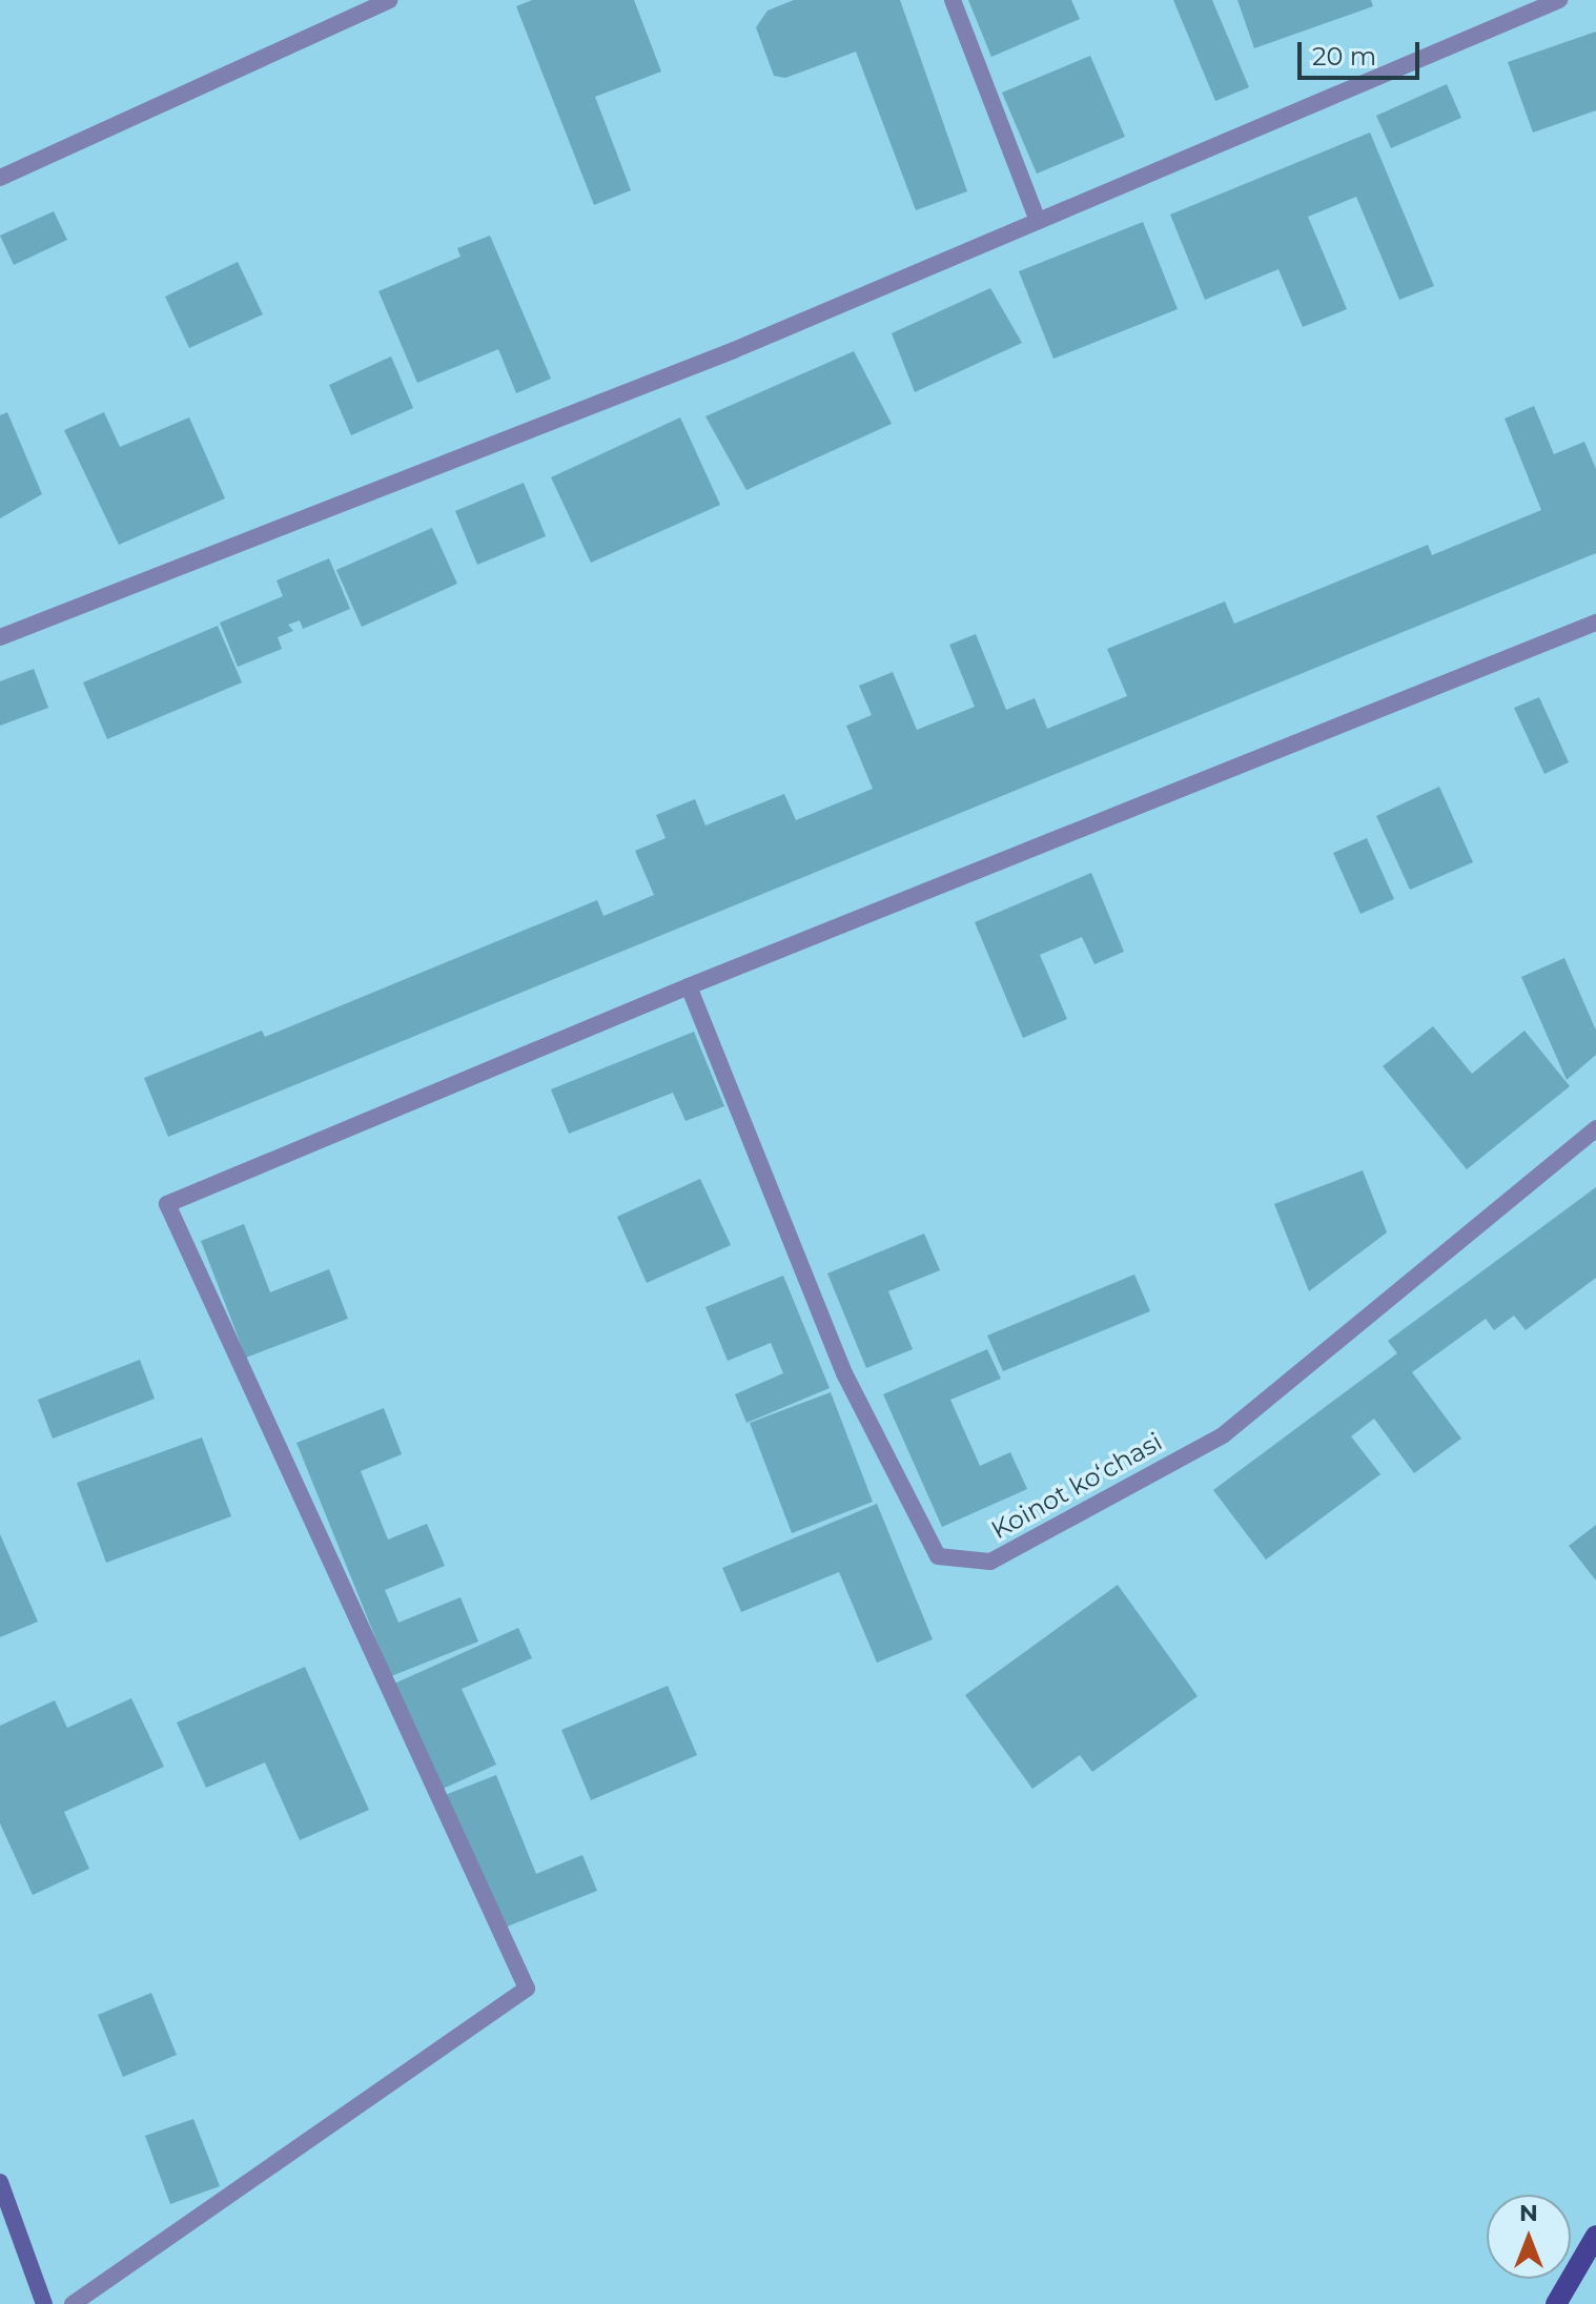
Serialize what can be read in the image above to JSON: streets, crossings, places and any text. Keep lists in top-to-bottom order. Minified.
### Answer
{"streets":{"street":["Koinot koʻchasi"]},"scale_bar":"20 m","north":"top"}
